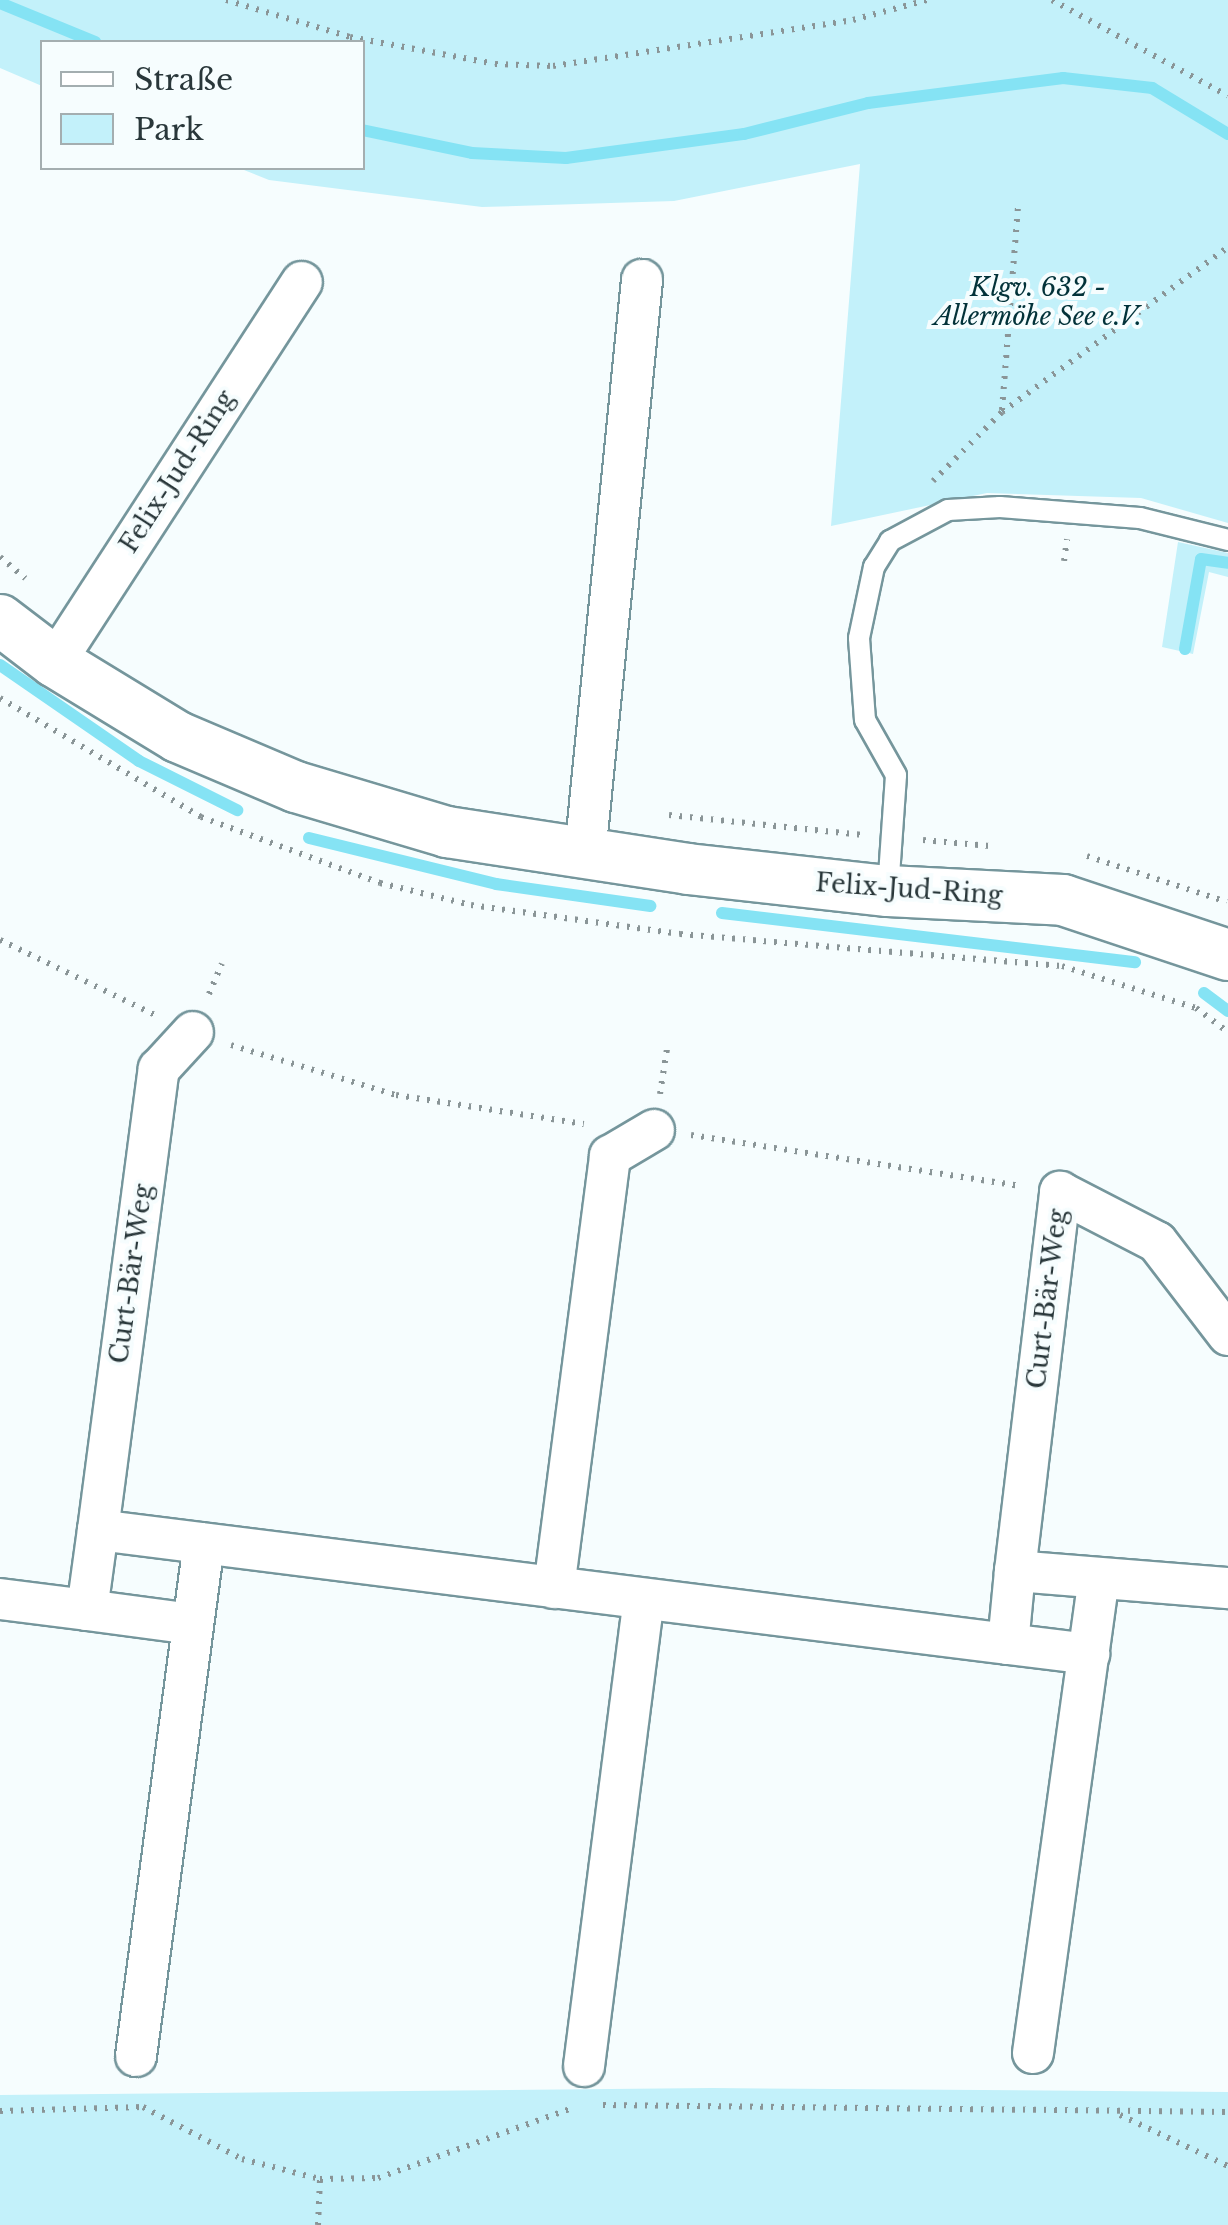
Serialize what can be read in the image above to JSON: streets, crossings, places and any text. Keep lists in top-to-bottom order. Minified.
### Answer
{"streets":{"street":["Felix-Jud-Ring","Curt-Bär-Weg"]},"parks":["Klgv. 632 - Allermöhe See e.V."],"legend":["Straße","Park"]}
